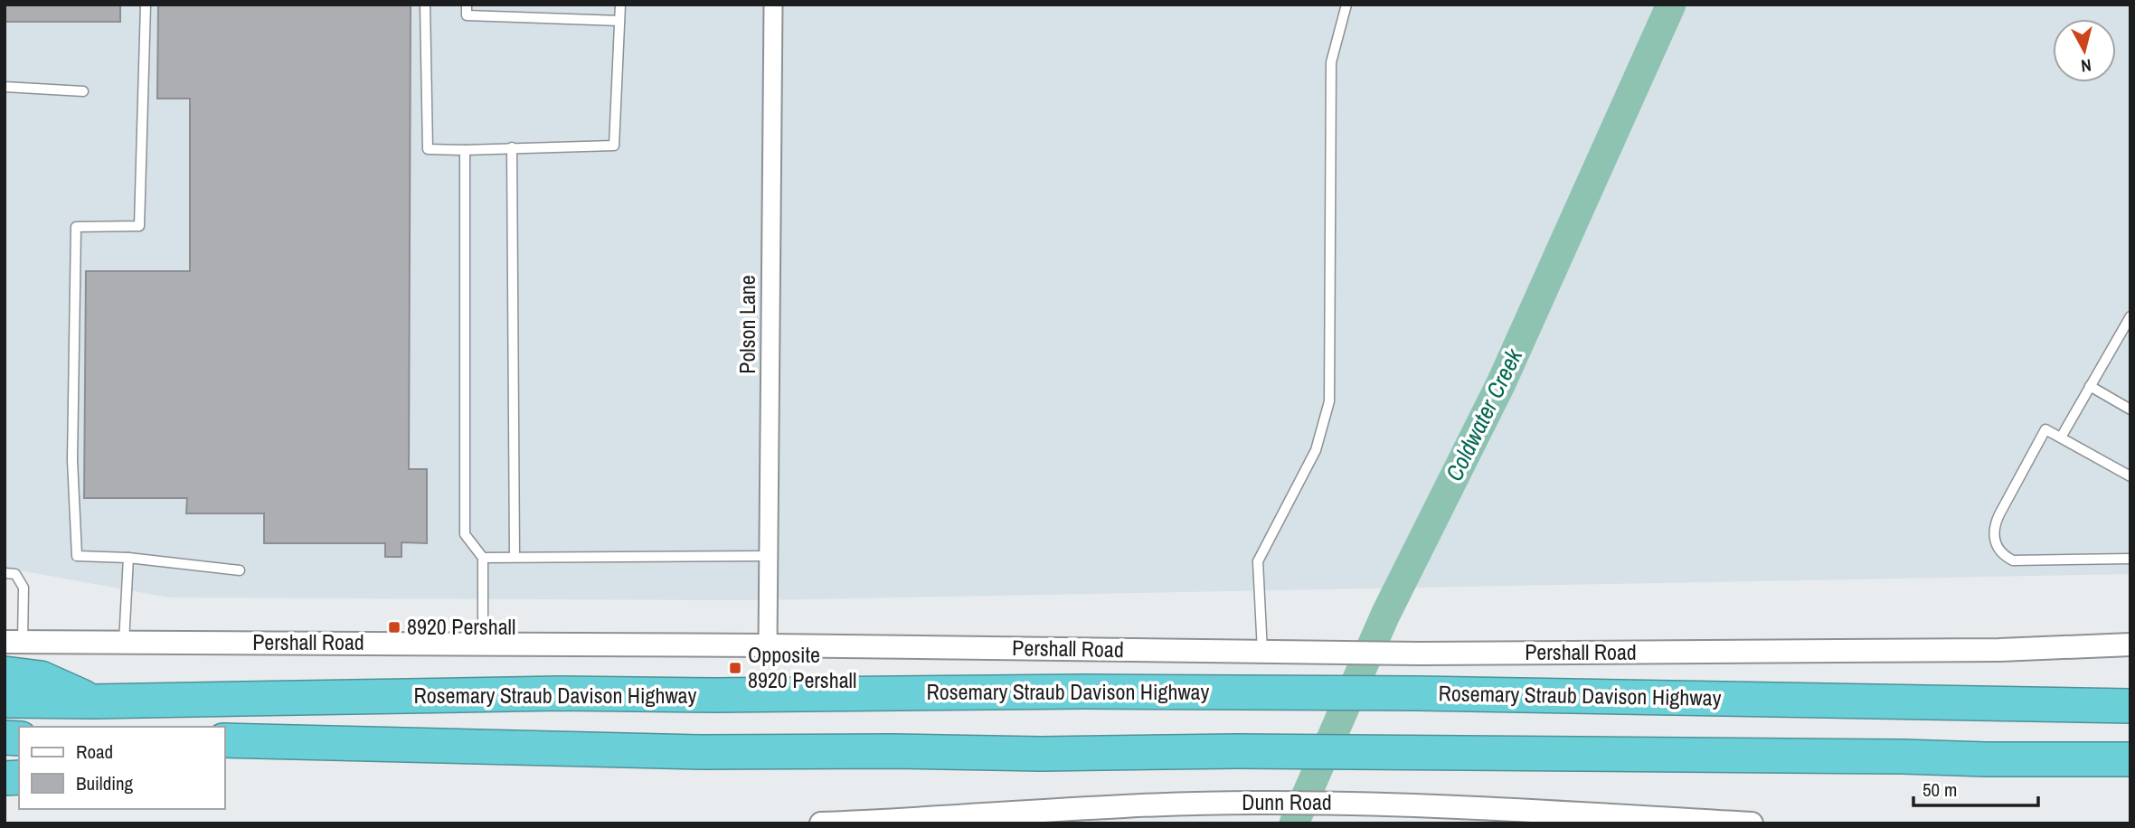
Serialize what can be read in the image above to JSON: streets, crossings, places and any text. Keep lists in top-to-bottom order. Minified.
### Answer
{"streets":{"highway":["Rosemary Straub Davison Highway"],"street":["Polson Lane","Pershall Road","Dunn Road"]},"crossings":[["Polson Lane","Pershall Road"]],"water":["Coldwater Creek"],"places":{"transit":["8920 Pershall","Opposite 8920 Pershall"]},"legend":["Road","Building"],"scale_bar":"50 m","north":"bottom"}
